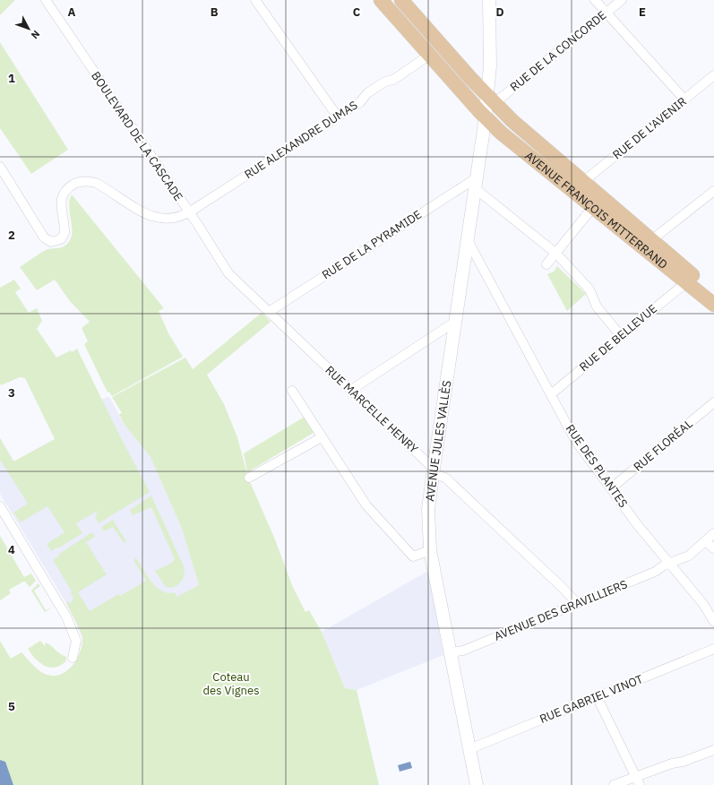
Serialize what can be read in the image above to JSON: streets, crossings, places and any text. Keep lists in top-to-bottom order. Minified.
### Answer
{"streets":{"main road":["AVENUE FRANÇOIS MITTERRAND","AVENUE JULES VALLÈS"],"street":["RUE DE LA CONCORDE","RUE DE L'AVENIR","BOULEVARD DE LA CASCADE","RUE ALEXANDRE DUMAS","RUE DE LA PYRAMIDE","RUE DE BELLEVUE","RUE MARCELLE HENRY","RUE FLORÉAL","RUE DES PLANTES","AVENUE DES GRAVILLIERS","RUE GABRIEL VINOT"]},"crossings":[["RUE DE LA CONCORDE","AVENUE FRANÇOIS MITTERRAND"],["RUE DE LA CONCORDE","AVENUE JULES VALLÈS"],["RUE DE L'AVENIR","AVENUE FRANÇOIS MITTERRAND"],["BOULEVARD DE LA CASCADE","RUE ALEXANDRE DUMAS"],["BOULEVARD DE LA CASCADE","RUE MARCELLE HENRY"],["AVENUE FRANÇOIS MITTERRAND","RUE DE BELLEVUE"],["AVENUE FRANÇOIS MITTERRAND","AVENUE JULES VALLÈS"],["RUE DE LA PYRAMIDE","RUE MARCELLE HENRY"],["RUE DE LA PYRAMIDE","AVENUE JULES VALLÈS"],["RUE DE BELLEVUE","RUE DES PLANTES"],["RUE MARCELLE HENRY","AVENUE JULES VALLÈS"],["RUE MARCELLE HENRY","AVENUE DES GRAVILLIERS"],["AVENUE JULES VALLÈS","RUE DES PLANTES"],["AVENUE JULES VALLÈS","AVENUE DES GRAVILLIERS"],["AVENUE JULES VALLÈS","RUE GABRIEL VINOT"],["RUE FLORÉAL","RUE DES PLANTES"],["RUE DES PLANTES","AVENUE DES GRAVILLIERS"]],"parks":["Coteau des Vignes"],"north":"bottom right","grid":{"columns":["A","B","C","D","E"],"rows":["1","2","3","4","5"]}}
